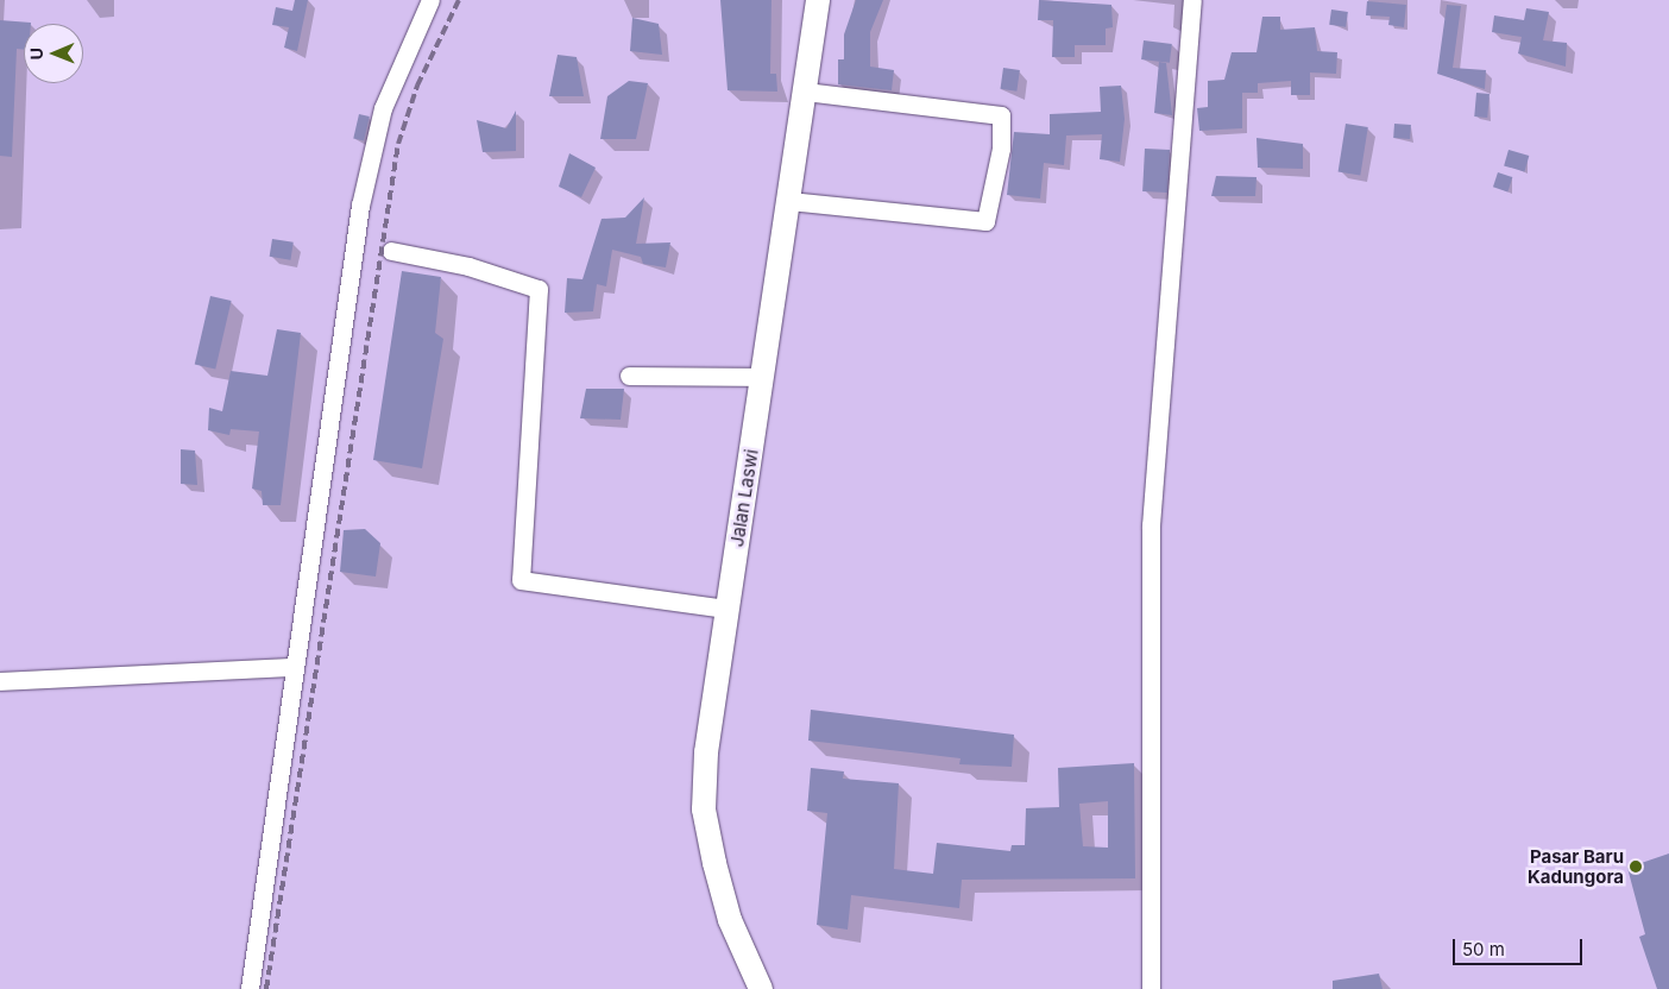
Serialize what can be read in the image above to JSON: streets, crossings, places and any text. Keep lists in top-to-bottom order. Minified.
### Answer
{"streets":{"street":["Jalan Laswi"]},"places":["Pasar Baru Kadungora"],"scale_bar":"50 m","north":"left"}
